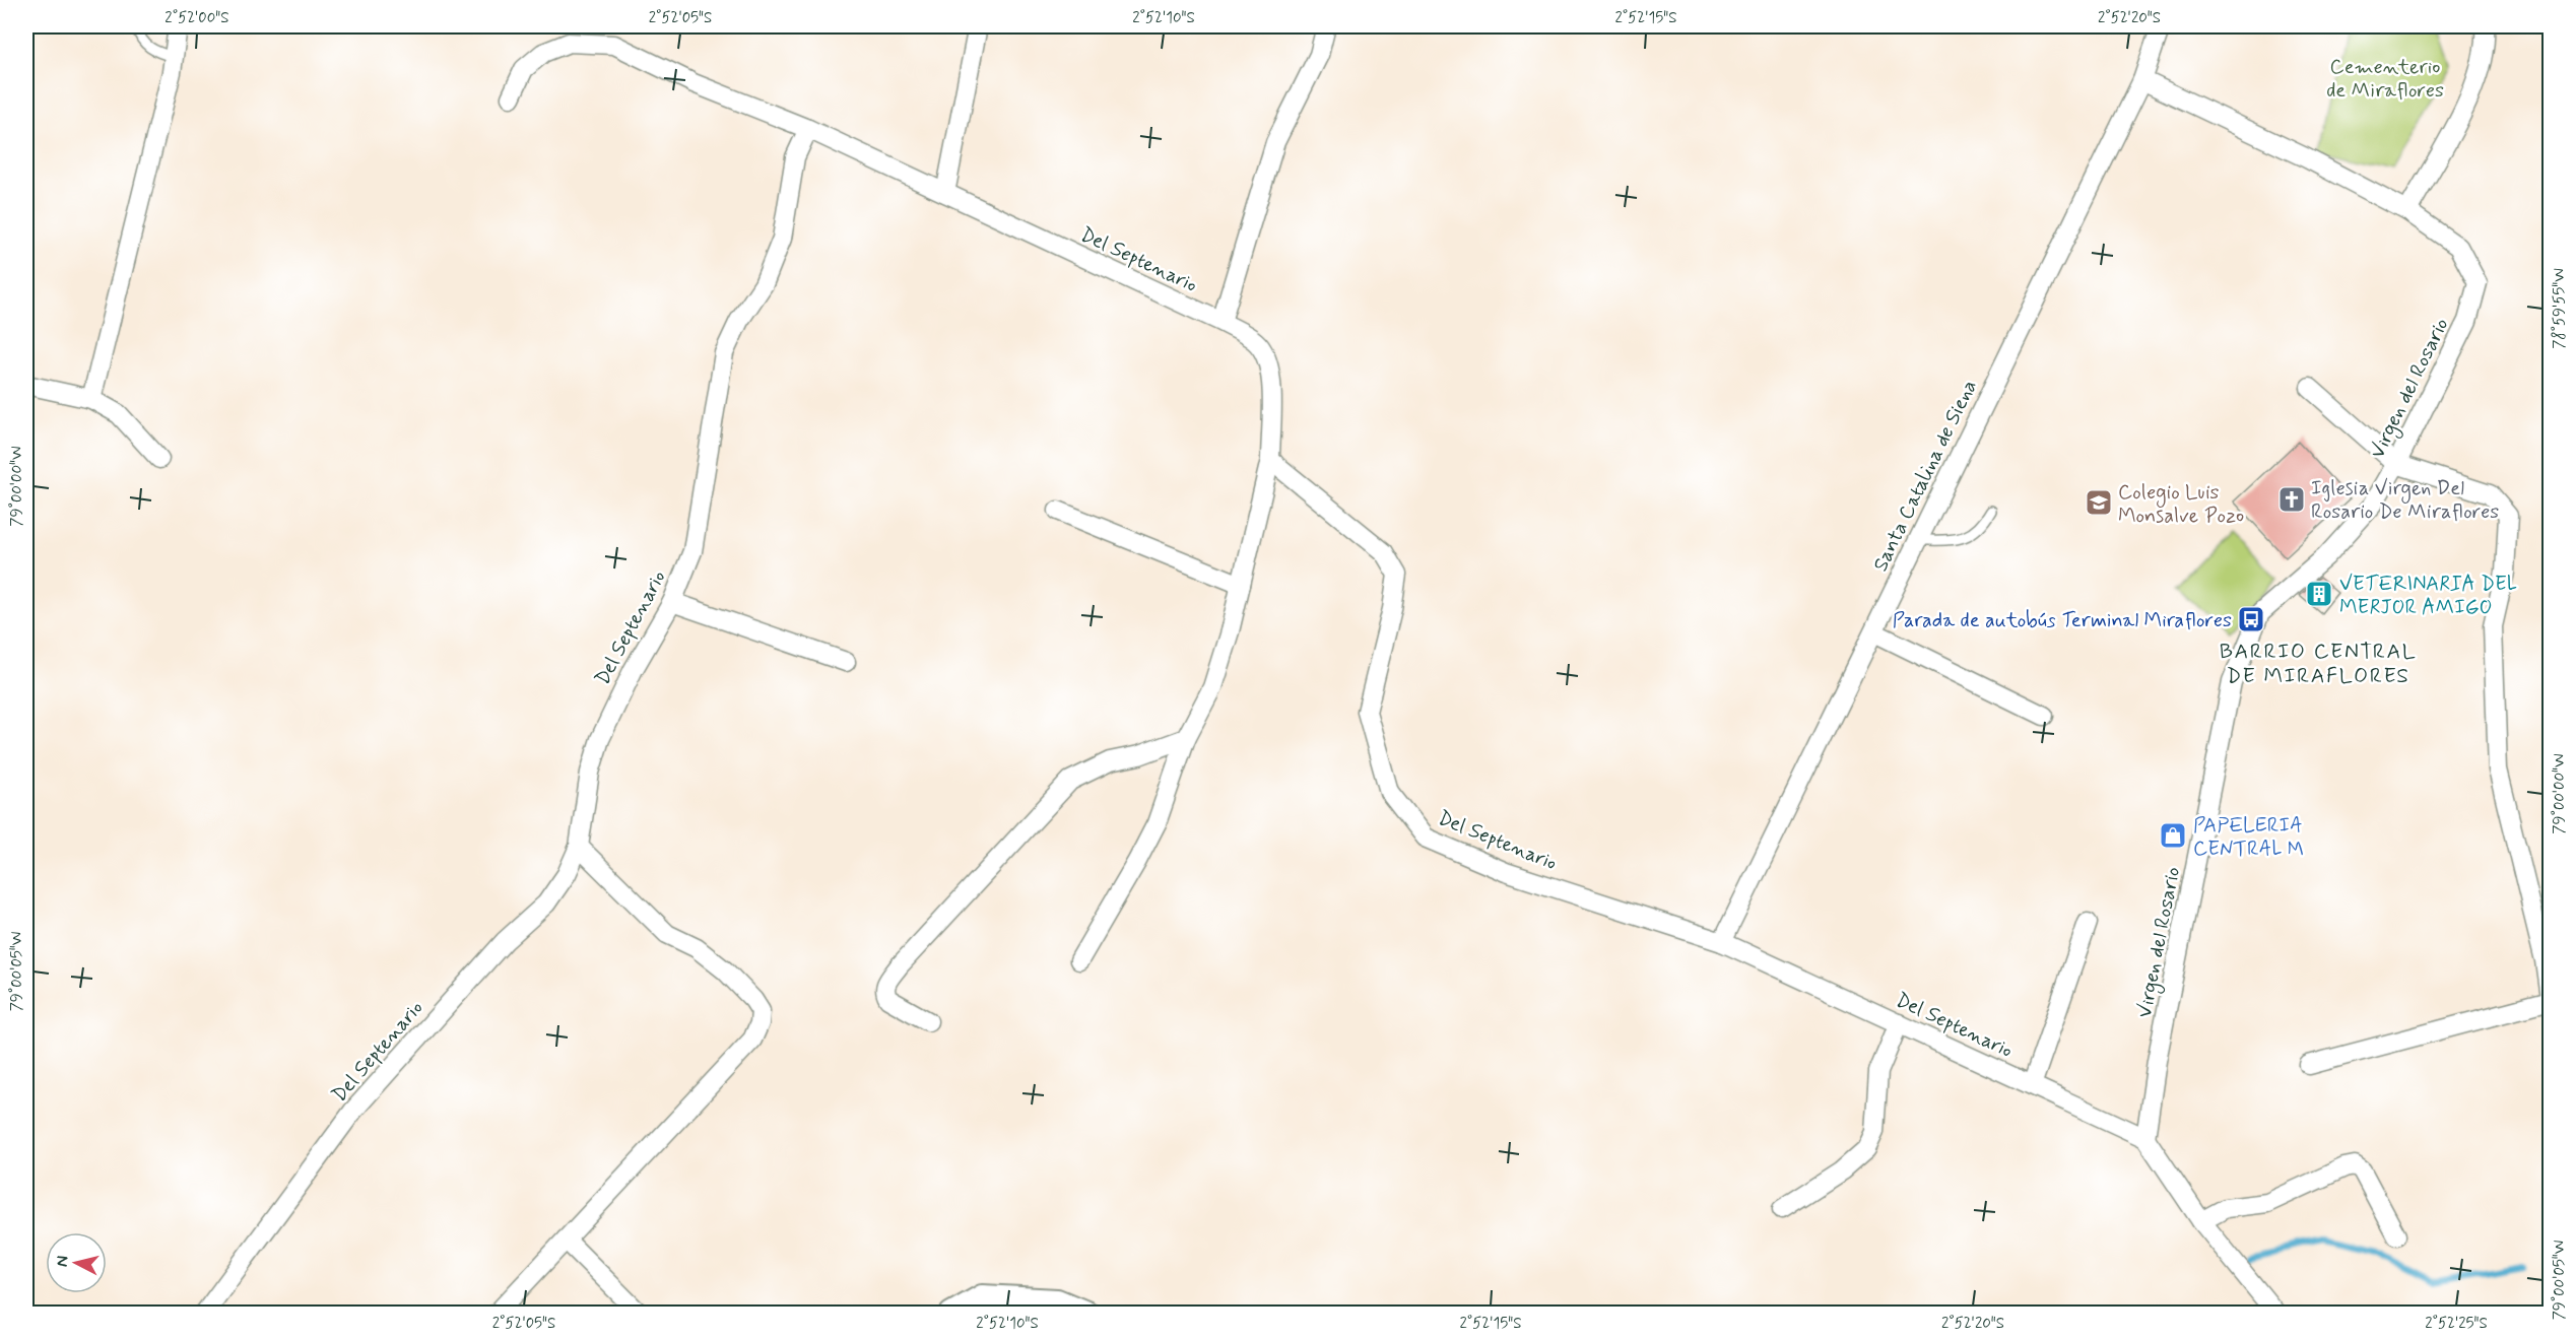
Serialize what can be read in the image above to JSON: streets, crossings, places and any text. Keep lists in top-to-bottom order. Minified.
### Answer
{"streets":{"street":["Del Septenario","Virgen del Rosario","Santa Catalina de Siena"]},"crossings":[["Del Septenario","Virgen del Rosario"],["Del Septenario","Santa Catalina de Siena"],["Virgen del Rosario","Santa Catalina de Siena"]],"districts":["BARRIO CENTRAL DE MIRAFLORES"],"parks":["Cementerio de Miraflores"],"places":{"church":["Iglesia Virgen Del Rosario De Miraflores"],"school or university":["Colegio Luis Monsalve Pozo"],"building":["VETERINARIA DEL MERJOR AMIGO"],"bus stop":["Parada de autobús Terminal Miraflores"],"shop":["PAPELERIA CENTRAL M"]},"north":"left","coordinates":["2°52'00\"S","2°52'05\"S","2°52'10\"S","2°52'15\"S","2°52'20\"S","78°59'55\"W","79°00'00\"W","79°00'05\"W","2°52'25\"S"]}
